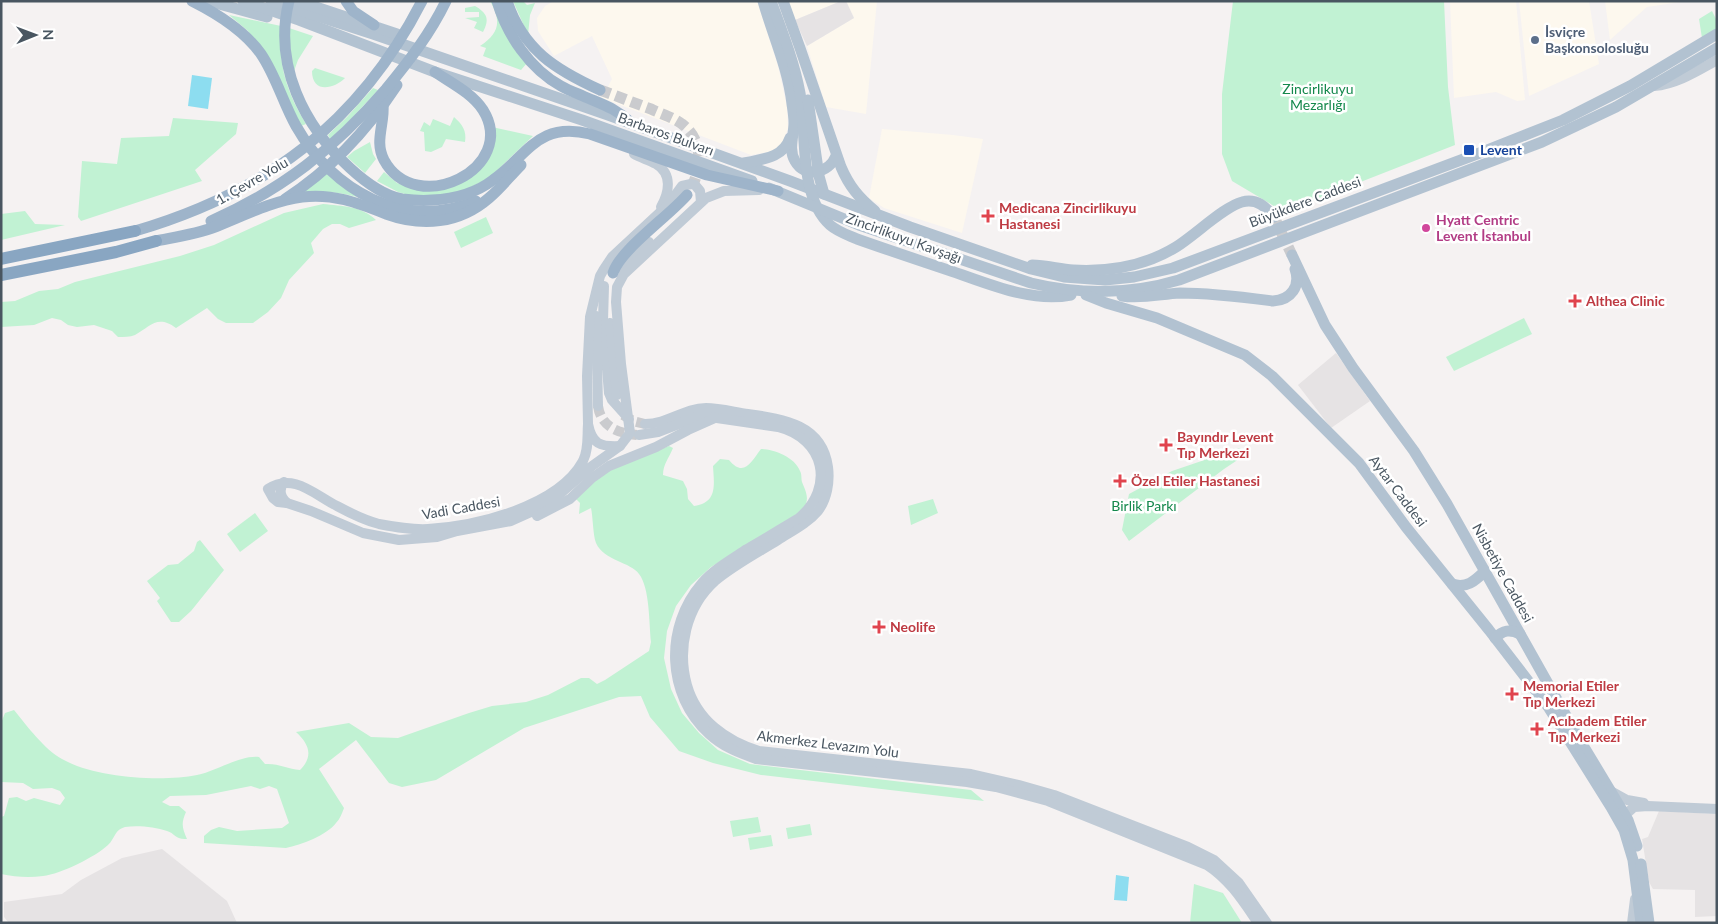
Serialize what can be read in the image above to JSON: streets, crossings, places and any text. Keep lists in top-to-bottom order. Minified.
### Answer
{"streets":{"highway":["1. Çevre Yolu"],"main road":["Barbaros Bulvarı","Büyükdere Caddesi","Zincirlikuyu Kavşağı","Aytar Caddesi","Vadi Caddesi","Nisbetiye Caddesi","Akmerkez Levazım Yolu"]},"crossings":[["Barbaros Bulvarı","Büyükdere Caddesi"],["Barbaros Bulvarı","Zincirlikuyu Kavşağı"],["Barbaros Bulvarı","Aytar Caddesi"],["Büyükdere Caddesi","Zincirlikuyu Kavşağı"],["Büyükdere Caddesi","Aytar Caddesi"],["Büyükdere Caddesi","Nisbetiye Caddesi"],["Zincirlikuyu Kavşağı","Aytar Caddesi"],["Aytar Caddesi","Nisbetiye Caddesi"]],"parks":["Zincirlikuyu Mezarlığı","Birlik Parkı"],"places":{"other":["İsviçre Başkonsolosluğu","Hyatt Centric Levent İstanbul"],"transit":["Levent"],"health":["Medicana Zincirlikuyu Hastanesi","Althea Clinic","Bayındır Levent Tıp Merkezi","Özel Etiler Hastanesi","Neolife","Memorial Etiler Tıp Merkezi","Acıbadem Etiler Tıp Merkezi"]},"north":"right"}
